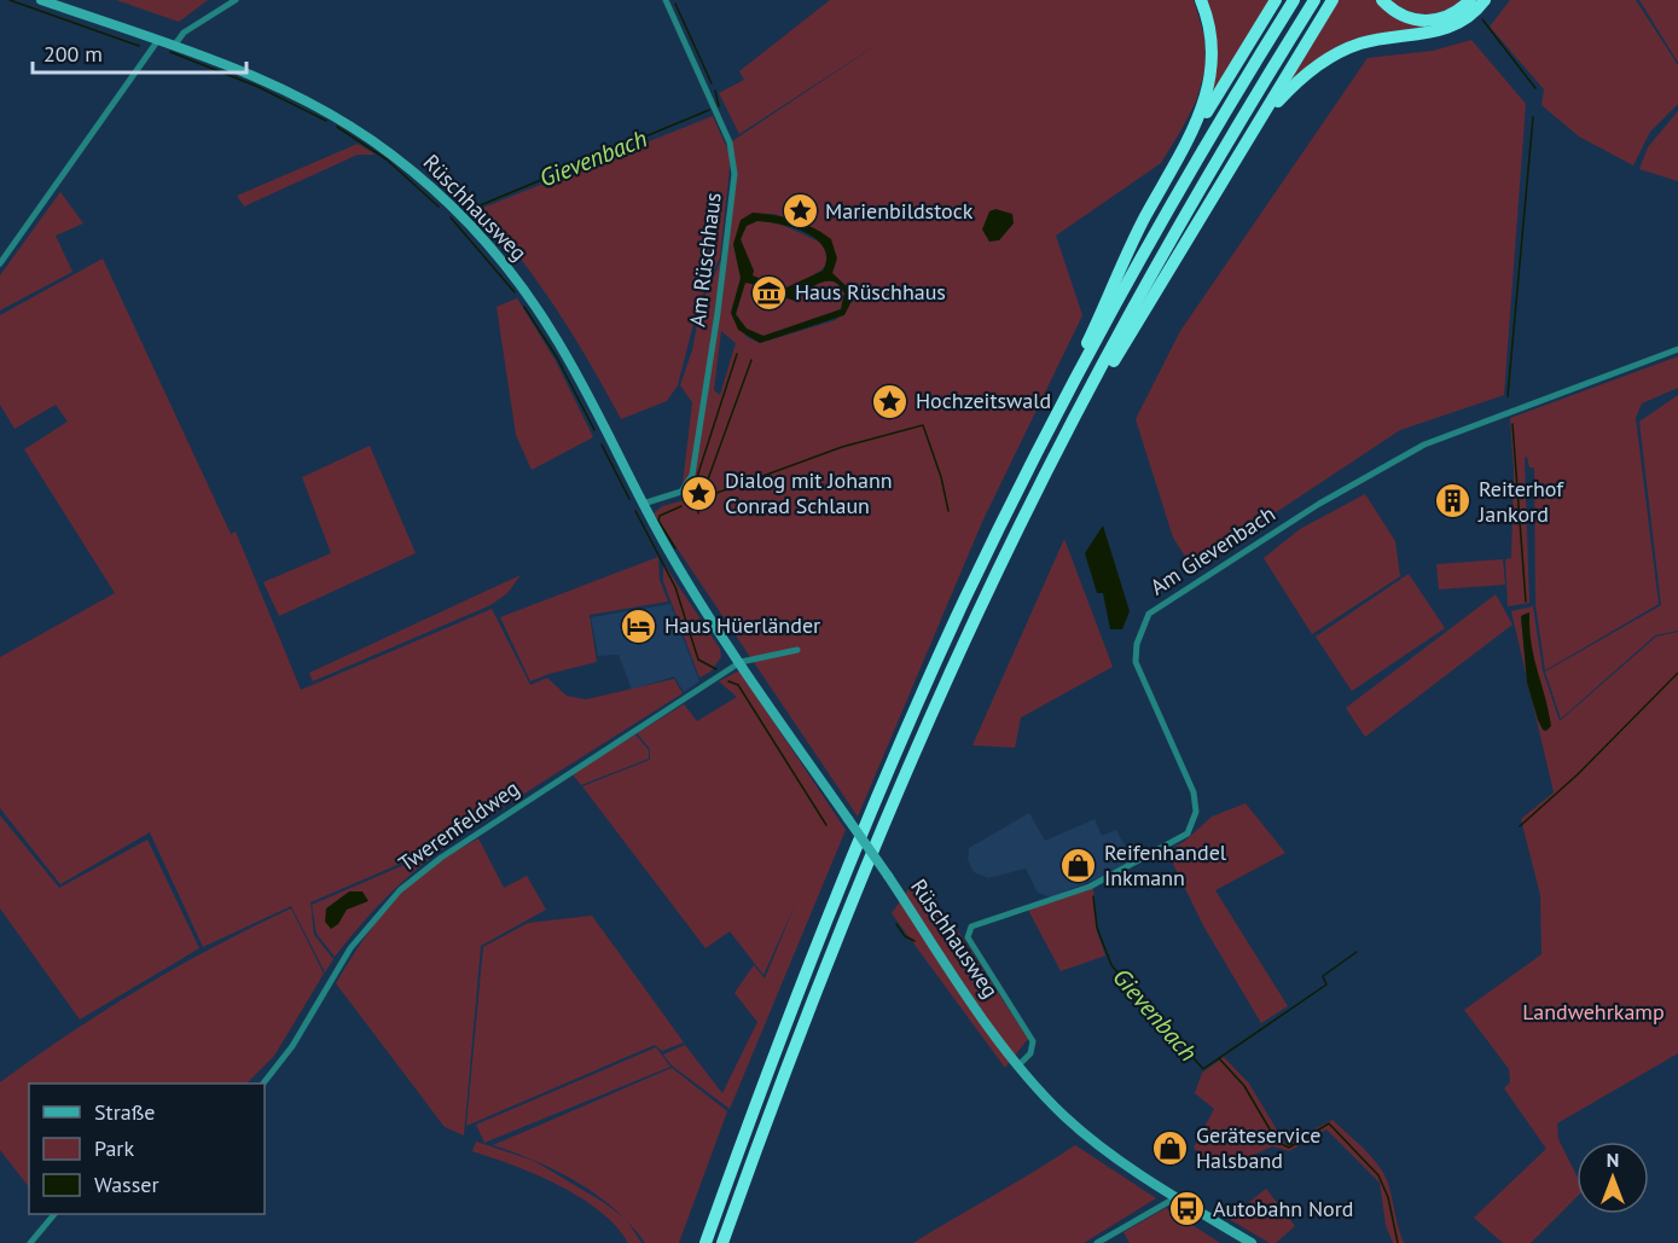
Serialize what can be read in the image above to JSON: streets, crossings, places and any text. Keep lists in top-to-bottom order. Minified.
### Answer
{"streets":{"main road":["Rüschhausweg"],"street":["Am Rüschhaus","Am Gievenbach","Twerenfeldweg"]},"crossings":[["Rüschhausweg","Am Rüschhaus"],["Rüschhausweg","Am Gievenbach"],["Rüschhausweg","Twerenfeldweg"]],"water":["Gievenbach"],"parks":["Landwehrkamp"],"places":{"place":["Marienbildstock","Hochzeitswald","Dialog mit Johann Conrad Schlaun"],"museum":["Haus Rüschhaus"],"building":["Reiterhof Jankord"],"hotel":["Haus Hüerländer"],"shop":["Reifenhandel Inkmann","Geräteservice Halsband"],"bus stop":["Autobahn Nord"]},"legend":["Straße","Park","Wasser"],"scale_bar":"200 m","north":"top"}
